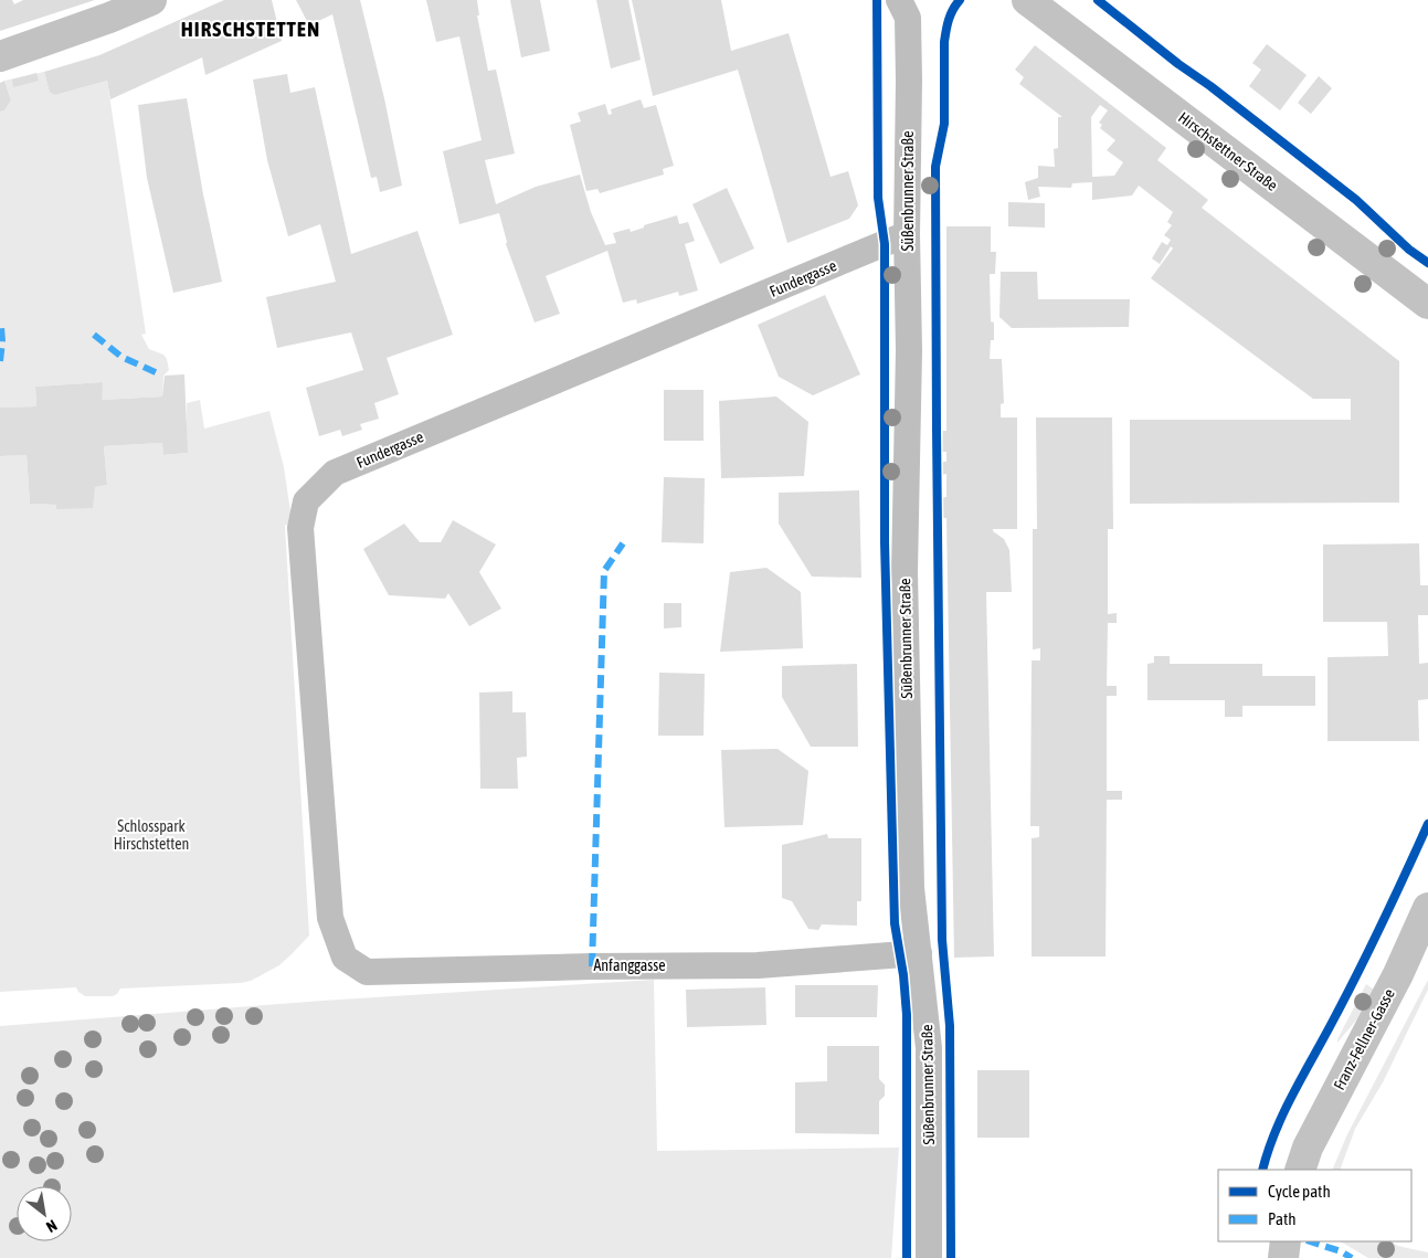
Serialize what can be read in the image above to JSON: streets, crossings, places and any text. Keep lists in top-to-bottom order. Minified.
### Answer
{"streets":{"main road":["Hirschstettner Straße","Franz-Fellner-Gasse"],"street":["Süßenbrunner Straße","Fundergasse","Anfanggasse"]},"crossings":[["Süßenbrunner Straße","Fundergasse"],["Süßenbrunner Straße","Anfanggasse"],["Fundergasse","Anfanggasse"]],"districts":["HIRSCHSTETTEN"],"parks":["Schlosspark Hirschstetten"],"legend":["Cycle path","Path"],"north":"bottom right"}
